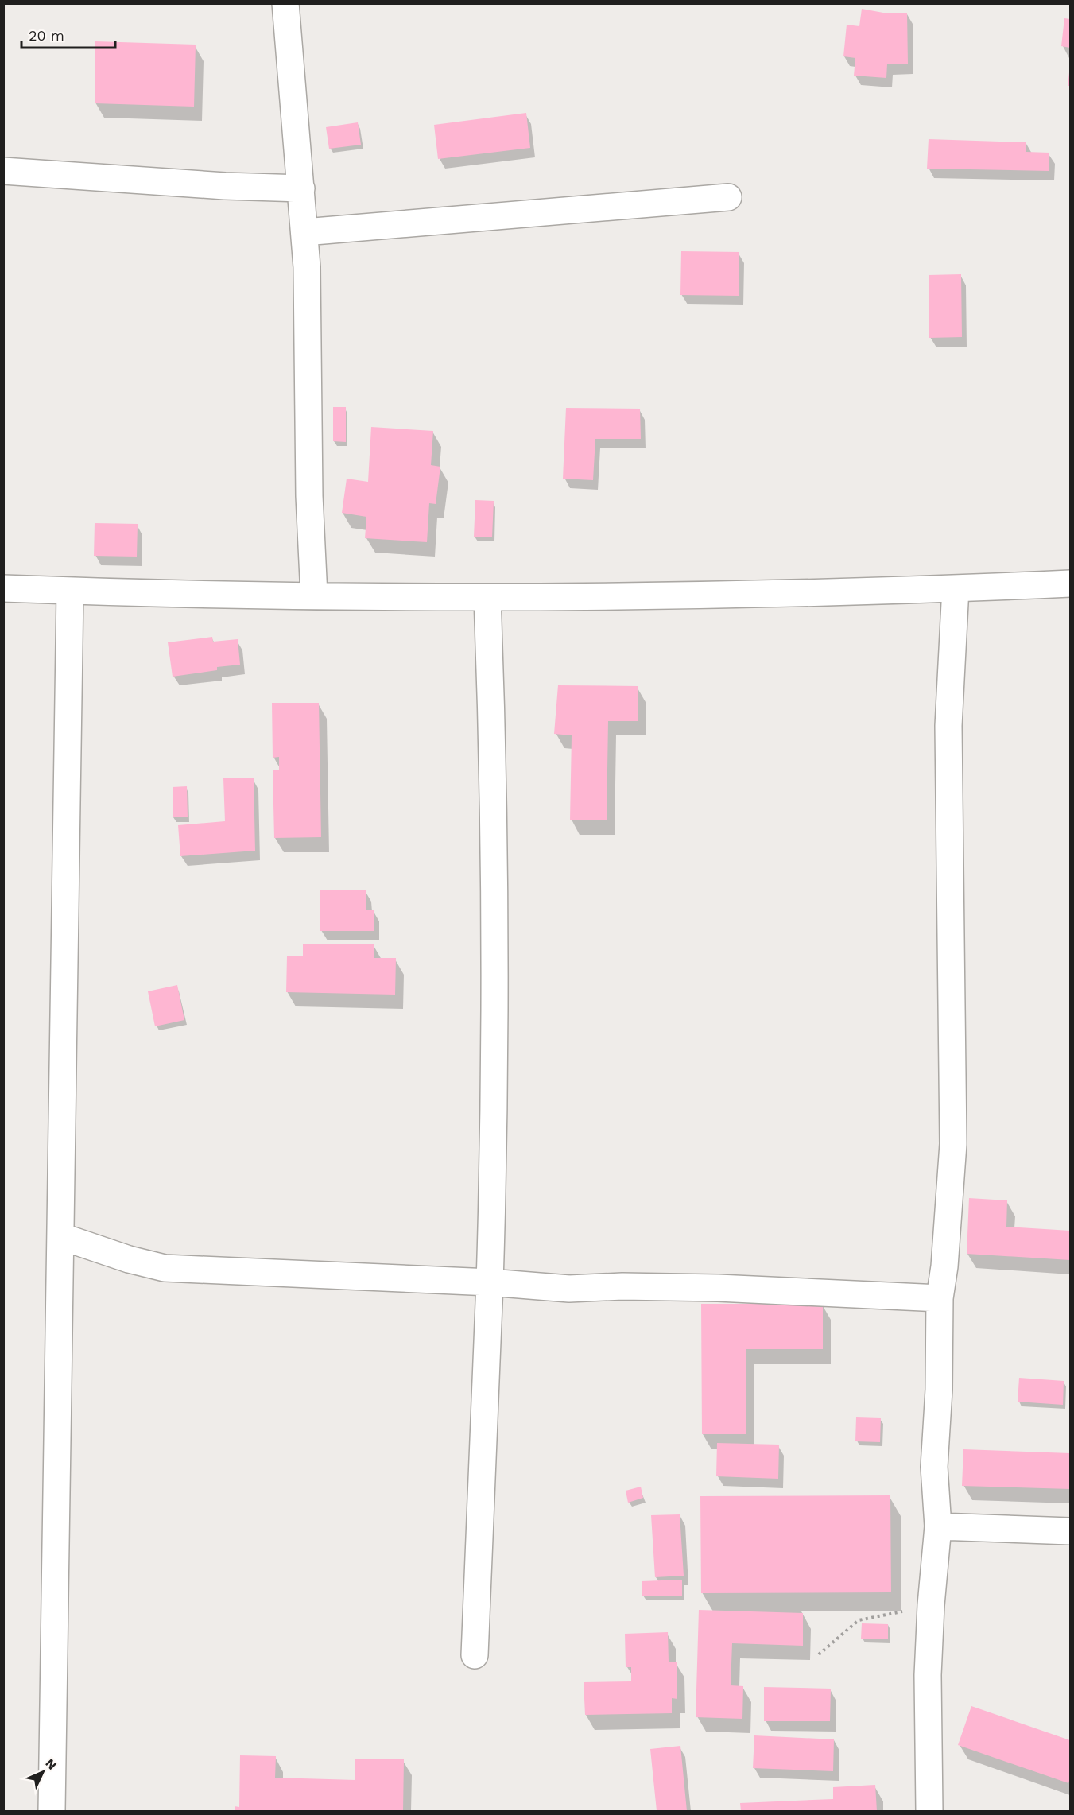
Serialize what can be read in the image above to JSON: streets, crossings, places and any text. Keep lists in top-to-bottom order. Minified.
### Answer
{"scale_bar":"20 m","north":"top right"}
